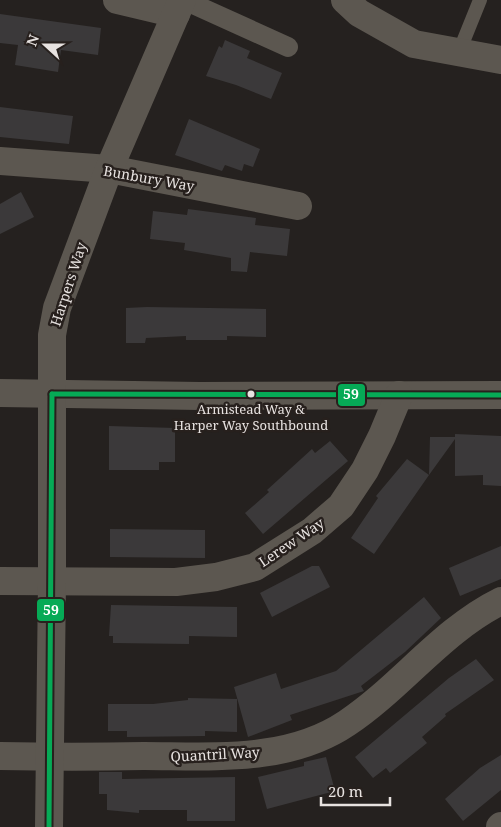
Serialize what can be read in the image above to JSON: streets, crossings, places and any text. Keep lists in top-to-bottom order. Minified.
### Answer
{"streets":{"street":["Bunbury Way","Harpers Way","Lerew Way","Quantril Way"]},"crossings":[["Bunbury Way","Harpers Way"],["Harpers Way","Lerew Way"],["Harpers Way","Quantril Way"]],"places":["Armistead Way & Harper Way Southbound"],"lines":["transit line 59"],"scale_bar":"20 m","north":"left"}
